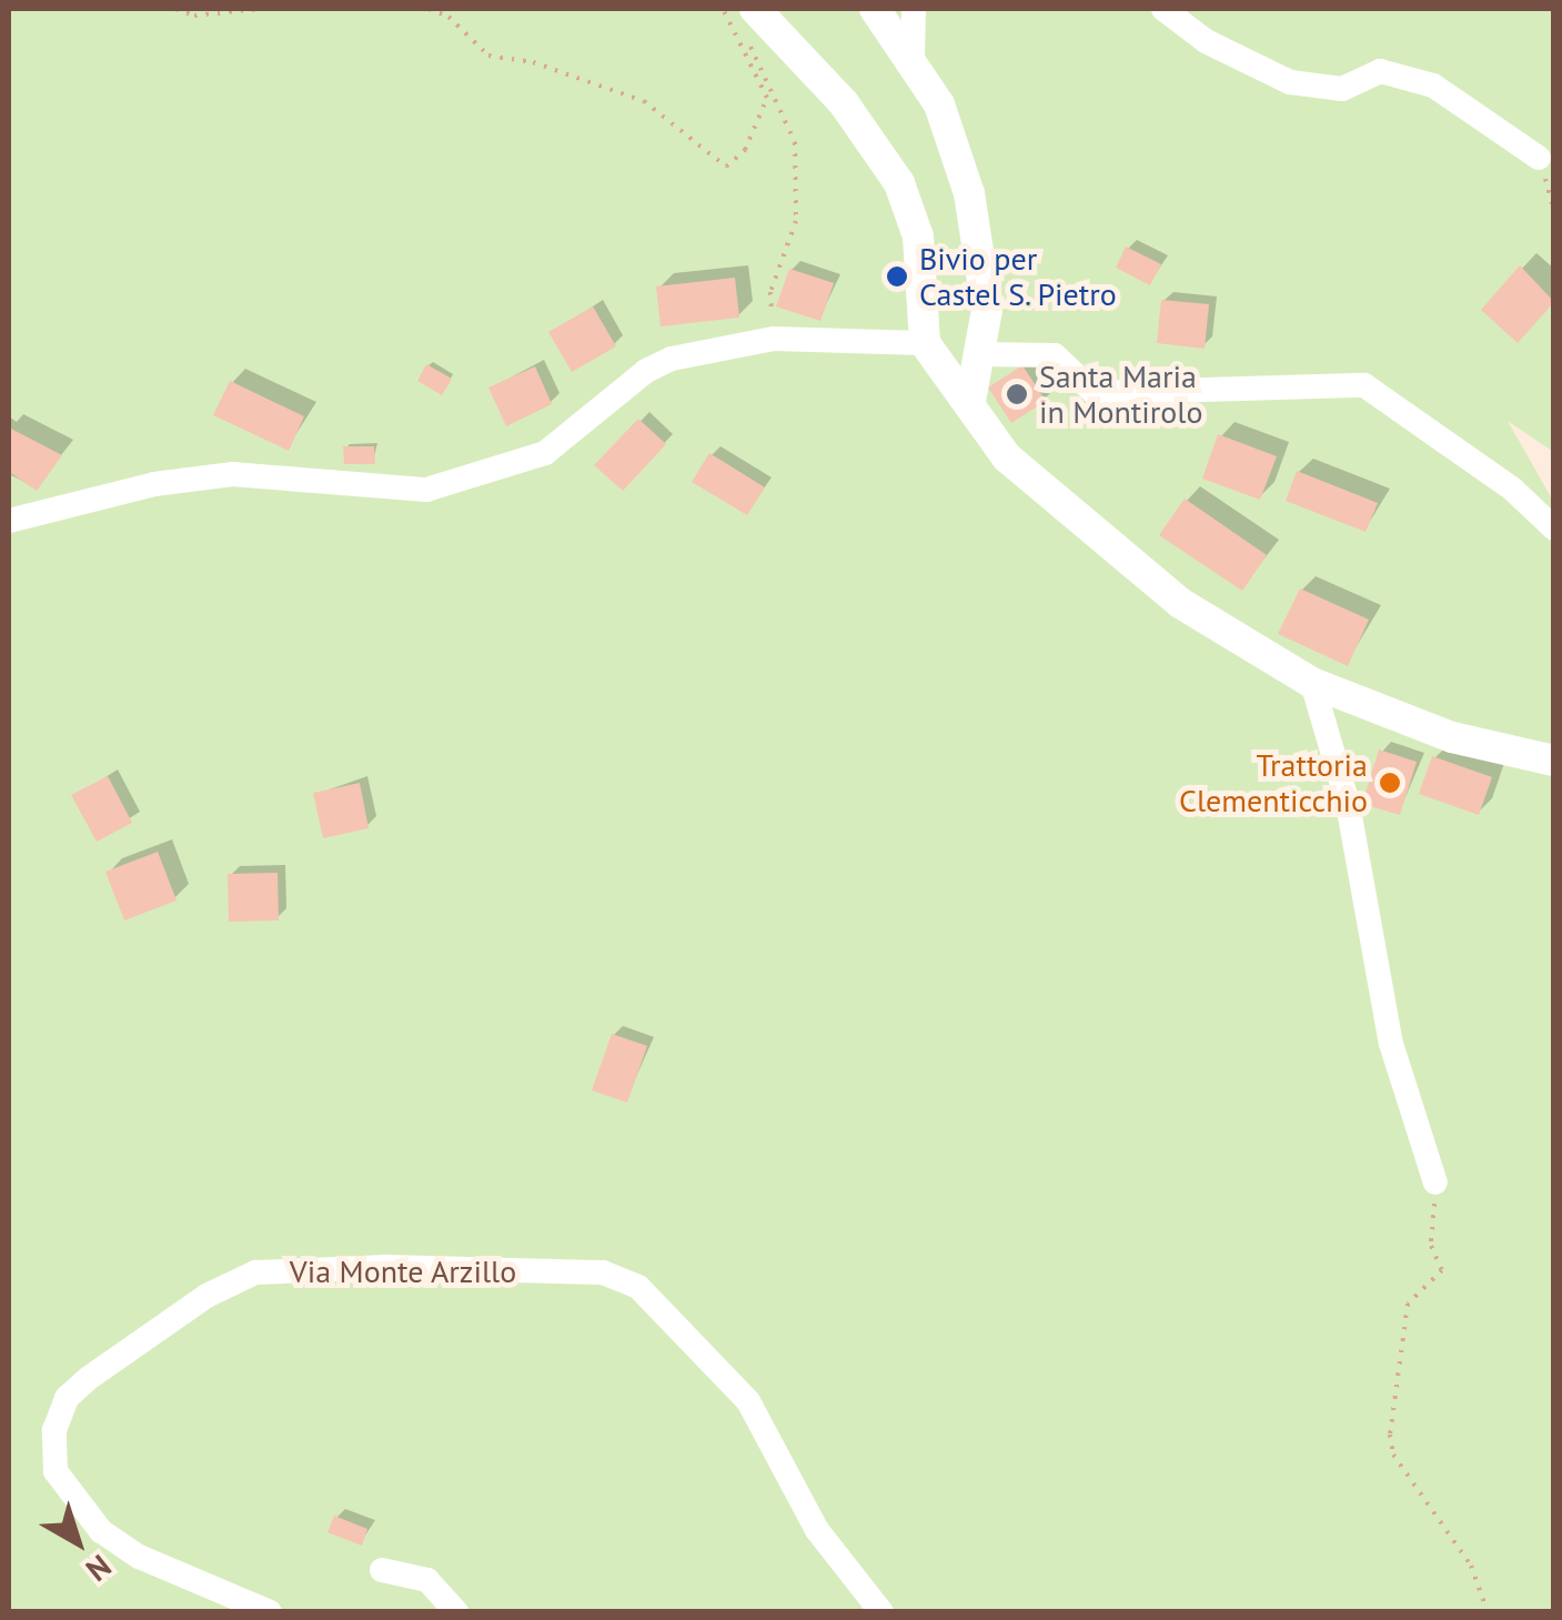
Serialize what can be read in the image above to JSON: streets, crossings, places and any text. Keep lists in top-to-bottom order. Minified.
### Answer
{"streets":{"street":["Via Monte Arzillo"]},"places":["Bivio per Castel S. Pietro","Santa Maria in Montirolo","Trattoria Clementicchio"],"north":"bottom right"}
